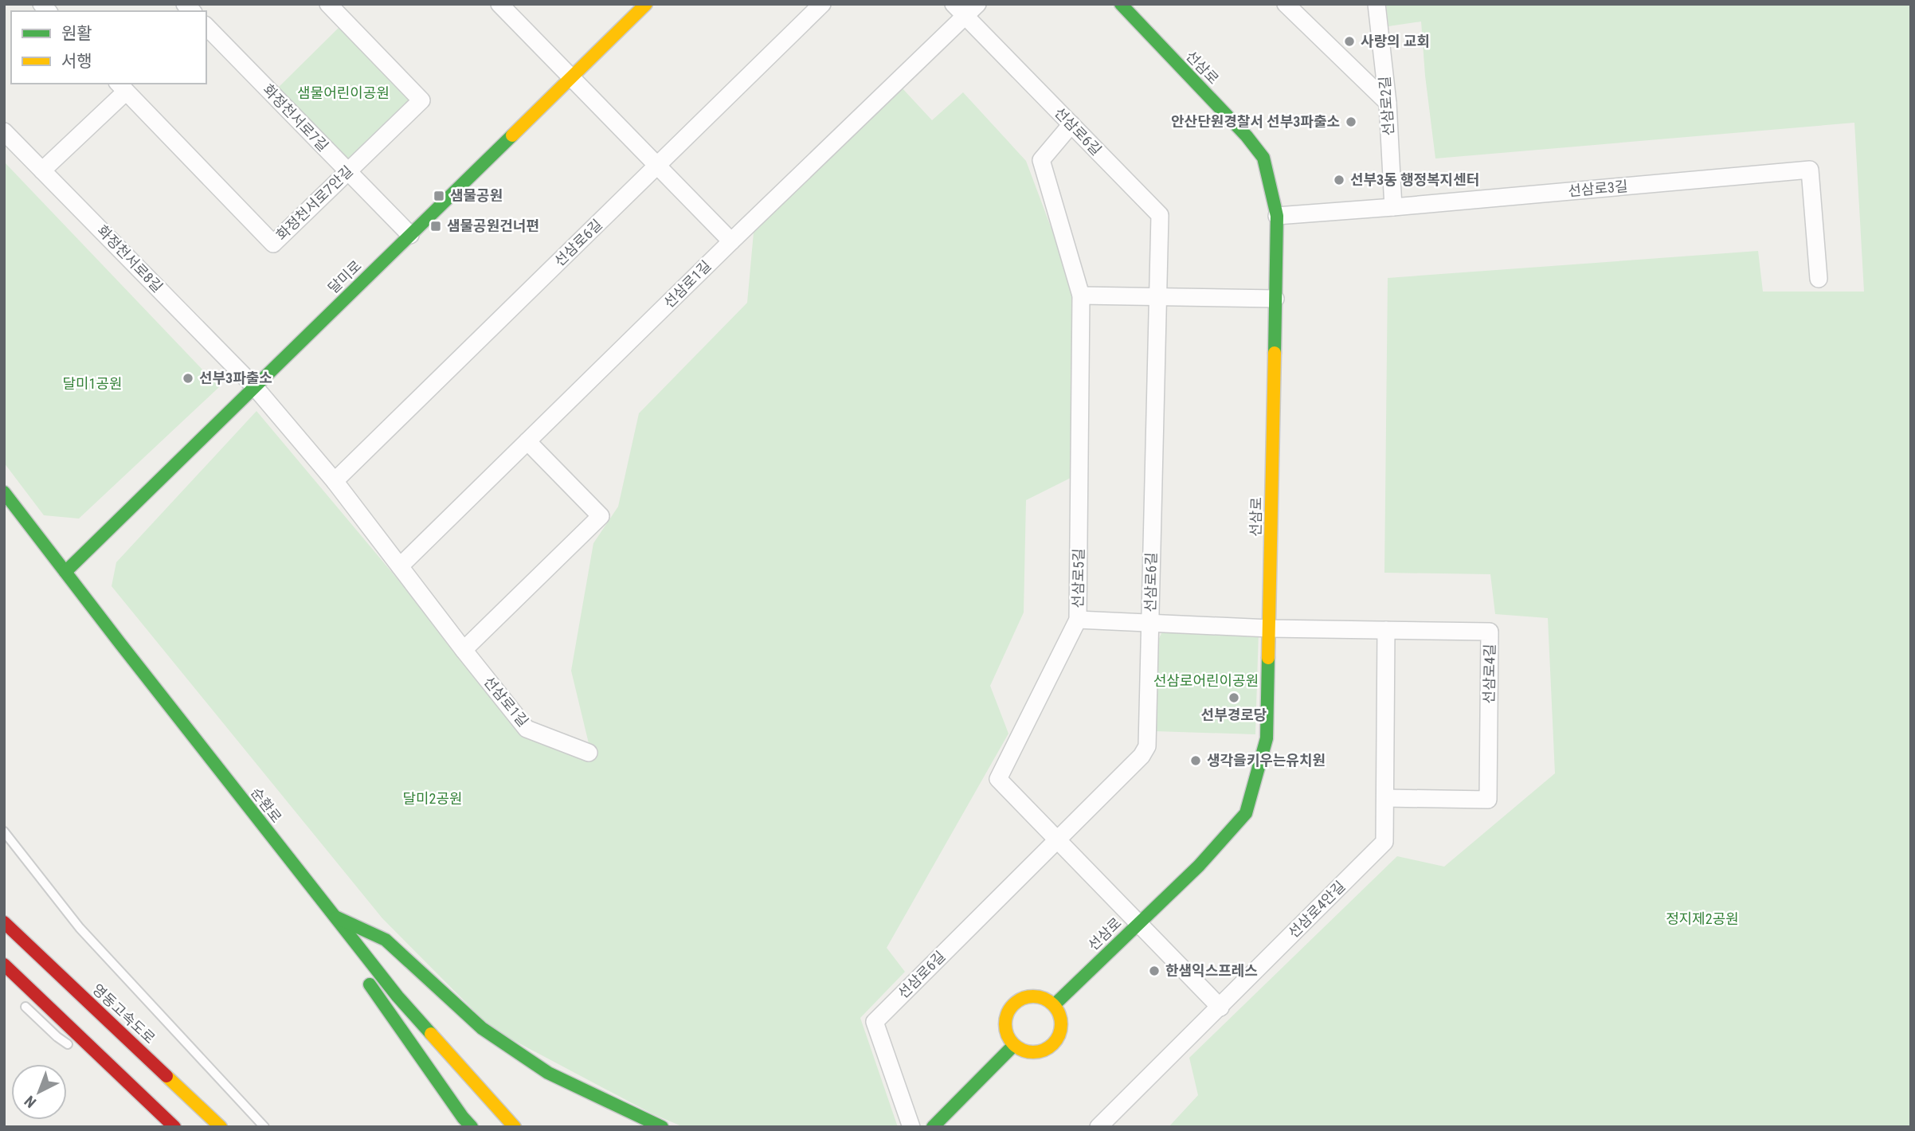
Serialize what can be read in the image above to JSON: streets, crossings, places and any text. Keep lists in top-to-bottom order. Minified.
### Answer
{"streets":{"main road":["선삼로","달미로","순환로","영동고속도로"],"street":["선삼로2길","화정천서로7길","선삼로6길","선삼로3길","화정천서로7안길","화정천서로8길","선삼로1길","선삼로5길","선삼로4길","선삼로4안길"]},"crossings":[["선삼로","선삼로3길"],["선삼로","선삼로5길"],["선삼로","선삼로4길"],["선삼로2길","선삼로3길"],["화정천서로7길","화정천서로7안길"],["화정천서로7길","달미로"],["선삼로6길","화정천서로8길"],["선삼로6길","선삼로1길"],["선삼로6길","선삼로5길"],["선삼로6길","선삼로4길"],["화정천서로8길","달미로"],["화정천서로8길","선삼로1길"],["달미로","순환로"],["선삼로5길","선삼로4길"],["선삼로5길","선삼로4안길"],["선삼로4길","선삼로4안길"]],"parks":["샘물어린이공원","달미1공원","선삼로어린이공원","달미2공원","정지제2공원"],"places":{"other":["사랑의 교회","안산단원경찰서 선부3파출소","선부3동 행정복지센터","선부3파출소","선부경로당","생각을키우는유치원","한샘익스프레스"],"transit":["샘물공원","샘물공원건너편"]},"legend":["원활","서행"],"north":"bottom left"}
